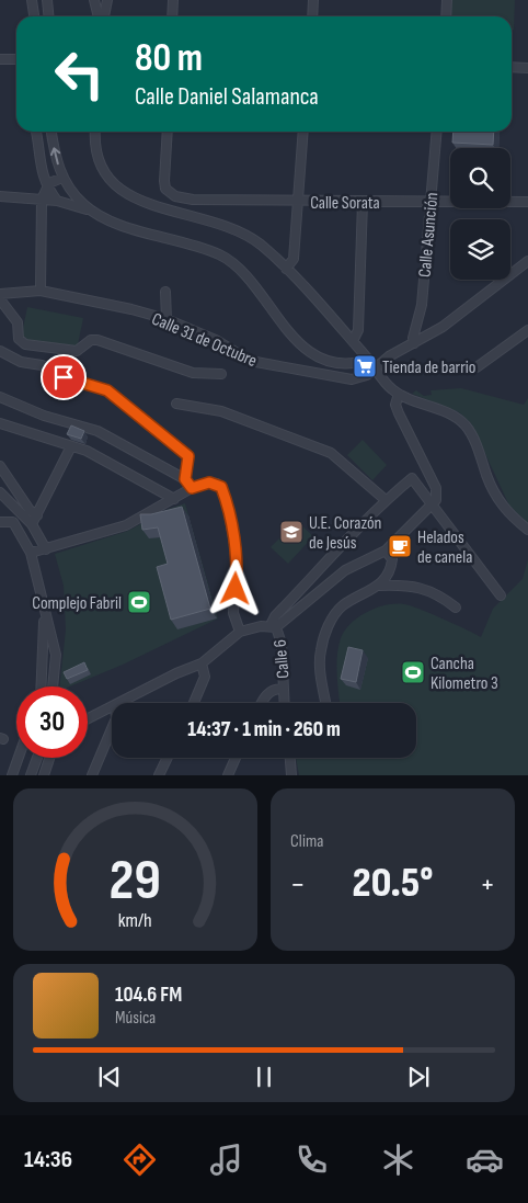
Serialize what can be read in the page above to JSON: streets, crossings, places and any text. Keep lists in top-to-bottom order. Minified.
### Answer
{"streets":{"street":["Calle Sorata","Calle Asunción","Calle 31 de Octubre","Calle 6"]},"crossings":[["Calle Sorata","Calle Asunción"],["Calle Asunción","Calle 31 de Octubre"]],"places":{"supermarket":["Tienda de barrio"],"school or university":["U.E. Corazón de Jesús"],"cafe":["Helados de canela"],"sports":["Complejo Fabril","Cancha Kilometro 3"]},"page":{"turn":["80 m","Calle Daniel Salamanca"],"limit":"30","trip":"14:37 · 1 min · 260 m","tile":"Clima","heat":["−","20.5°","+"],"song":["104.6 FM","Música"],"tabs":"14:36","gauge":["29","km/h"]}}
